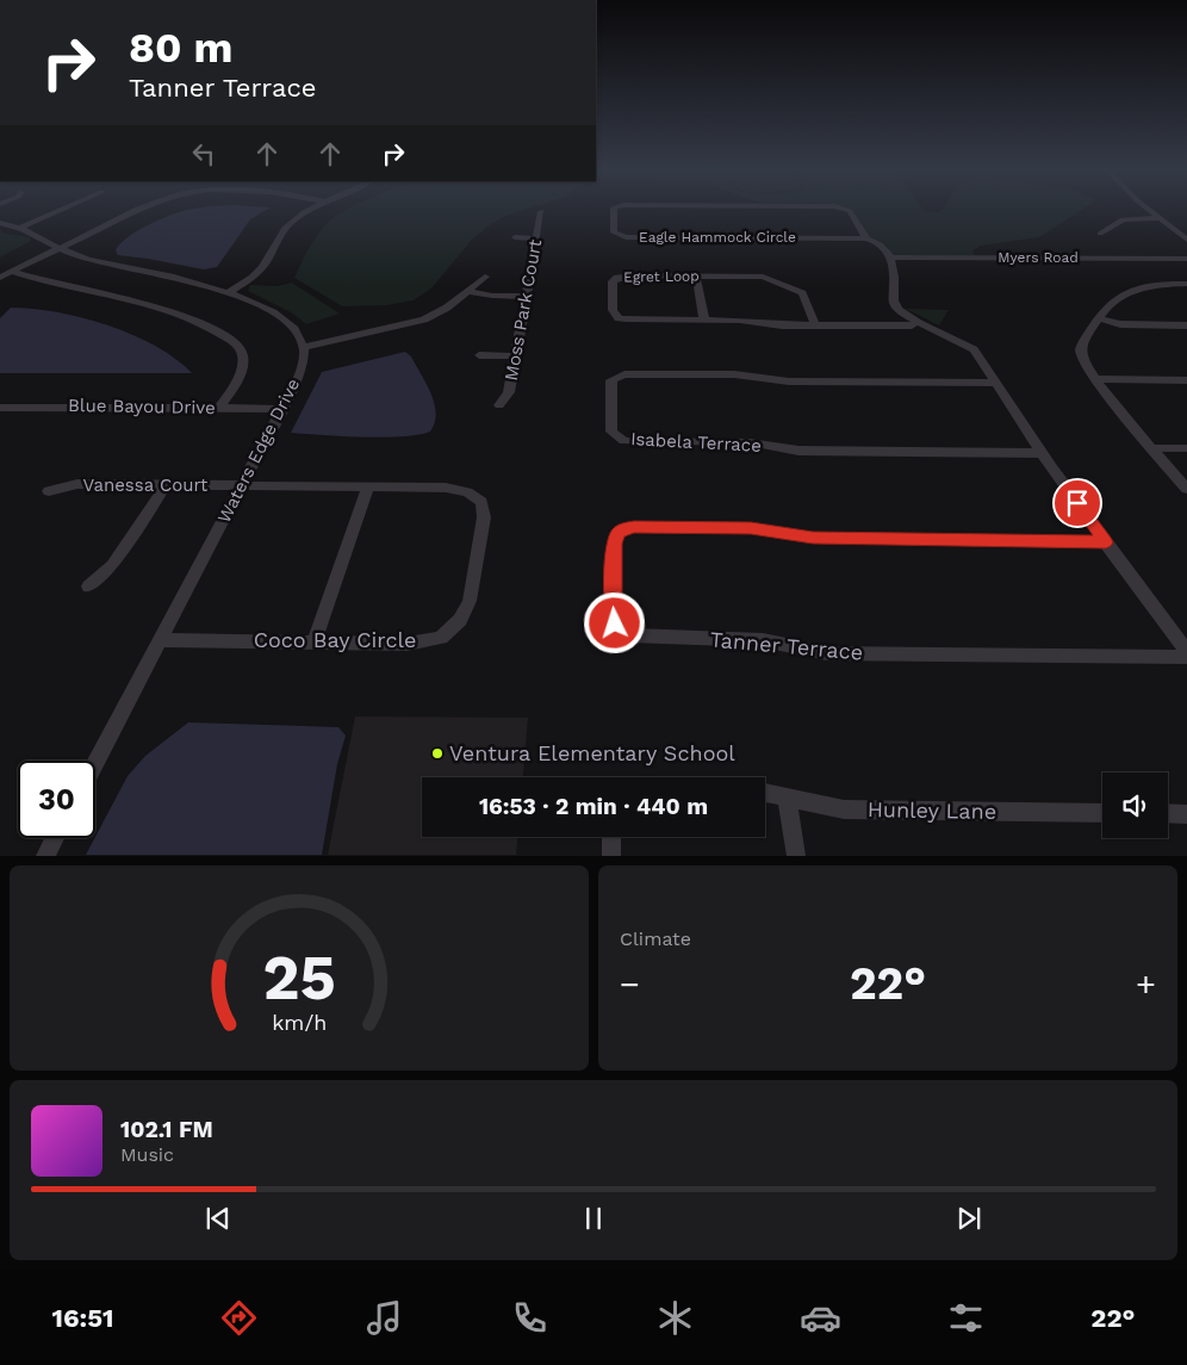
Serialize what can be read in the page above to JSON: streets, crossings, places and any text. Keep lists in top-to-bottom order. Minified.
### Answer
{"streets":{"street":["Eagle Hammock Circle","Myers Road","Egret Loop","Moss Park Court","Blue Bayou Drive","Isabela Terrace","Waters Edge Drive","Vanessa Court","Coco Bay Circle","Tanner Terrace","Hunley Lane"]},"crossings":[["Eagle Hammock Circle","Myers Road"],["Blue Bayou Drive","Waters Edge Drive"],["Waters Edge Drive","Vanessa Court"],["Waters Edge Drive","Coco Bay Circle"],["Vanessa Court","Coco Bay Circle"]],"places":["Ventura Elementary School"],"page":{"turn":["80 m","Tanner Terrace"],"limit":"30","trip":"16:53 · 2 min · 440 m","tile":"Climate","heat":["−","22°","+"],"song":["102.1 FM","Music"],"tabs":["16:51","22°"],"gauge":["25","km/h"]}}
